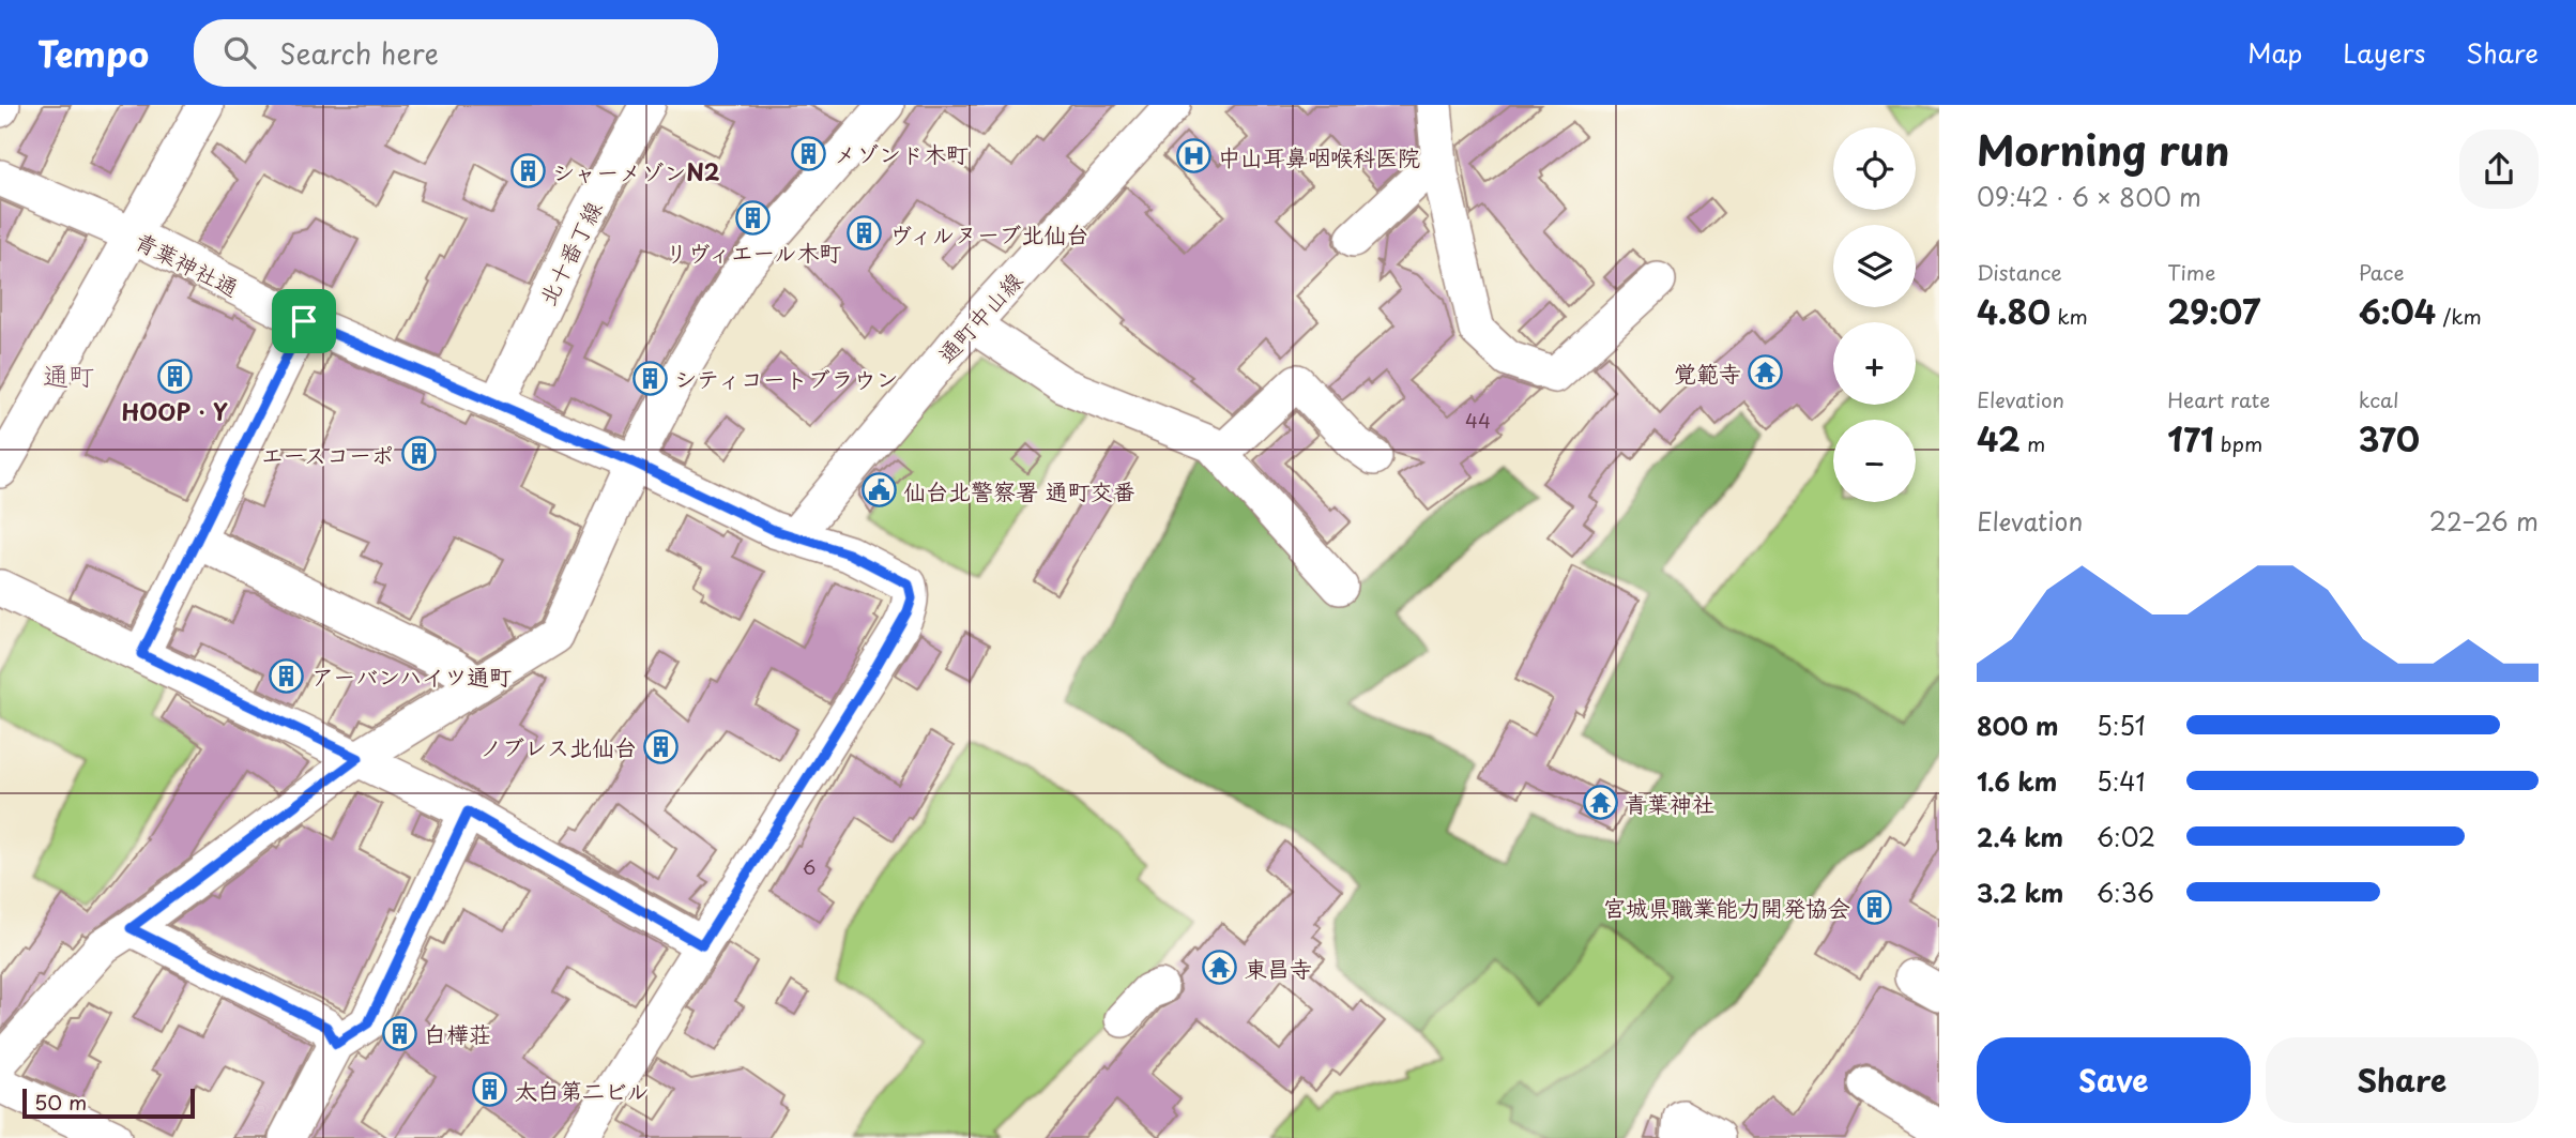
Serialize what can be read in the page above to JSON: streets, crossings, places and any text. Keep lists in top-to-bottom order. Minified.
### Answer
{"streets":{"street":["北十番丁線","青葉神社通","通町中山線"]},"crossings":[["北十番丁線","青葉神社通"],["青葉神社通","通町中山線"]],"districts":["通町"],"places":{"building":["メゾンド木町","シャーメゾンN2","リヴィエール木町","ヴィルヌーブ北仙台","HOOP・Y","シティコートブラウン","エースコーポ","アーバンハイツ通町","ノブレス北仙台","宮城県職業能力開発協会","白樺荘","太白第二ビル"],"hospital":["中山耳鼻咽喉科医院"],"temple":["覚範寺","青葉神社","東昌寺"],"public building":["仙台北警察署 通町交番"]},"house_numbers":["44","6"],"scale_bar":"50 m","page":{"header":"Tempo","search":"Search here","nav":["Map","Layers","Share"],"heading":["Morning run","09:42 · 6 × 800 m"],"map_buttons":["+","−"],"stats":[["Distance","4.80 km"],["Time","29:07"],["Pace","6:04 /km"],["Elevation","42 m"],["Heart rate","171 bpm"],["kcal","370"]],"chart":["Elevation","22–26 m"],"list":[{"name":"800 m","note":"5:51"},{"name":"1.6 km","note":"5:41"},{"name":"2.4 km","note":"6:02"},{"name":"3.2 km","note":"6:36"}],"buttons":["Save","Share"],"scale":"50 m"}}
